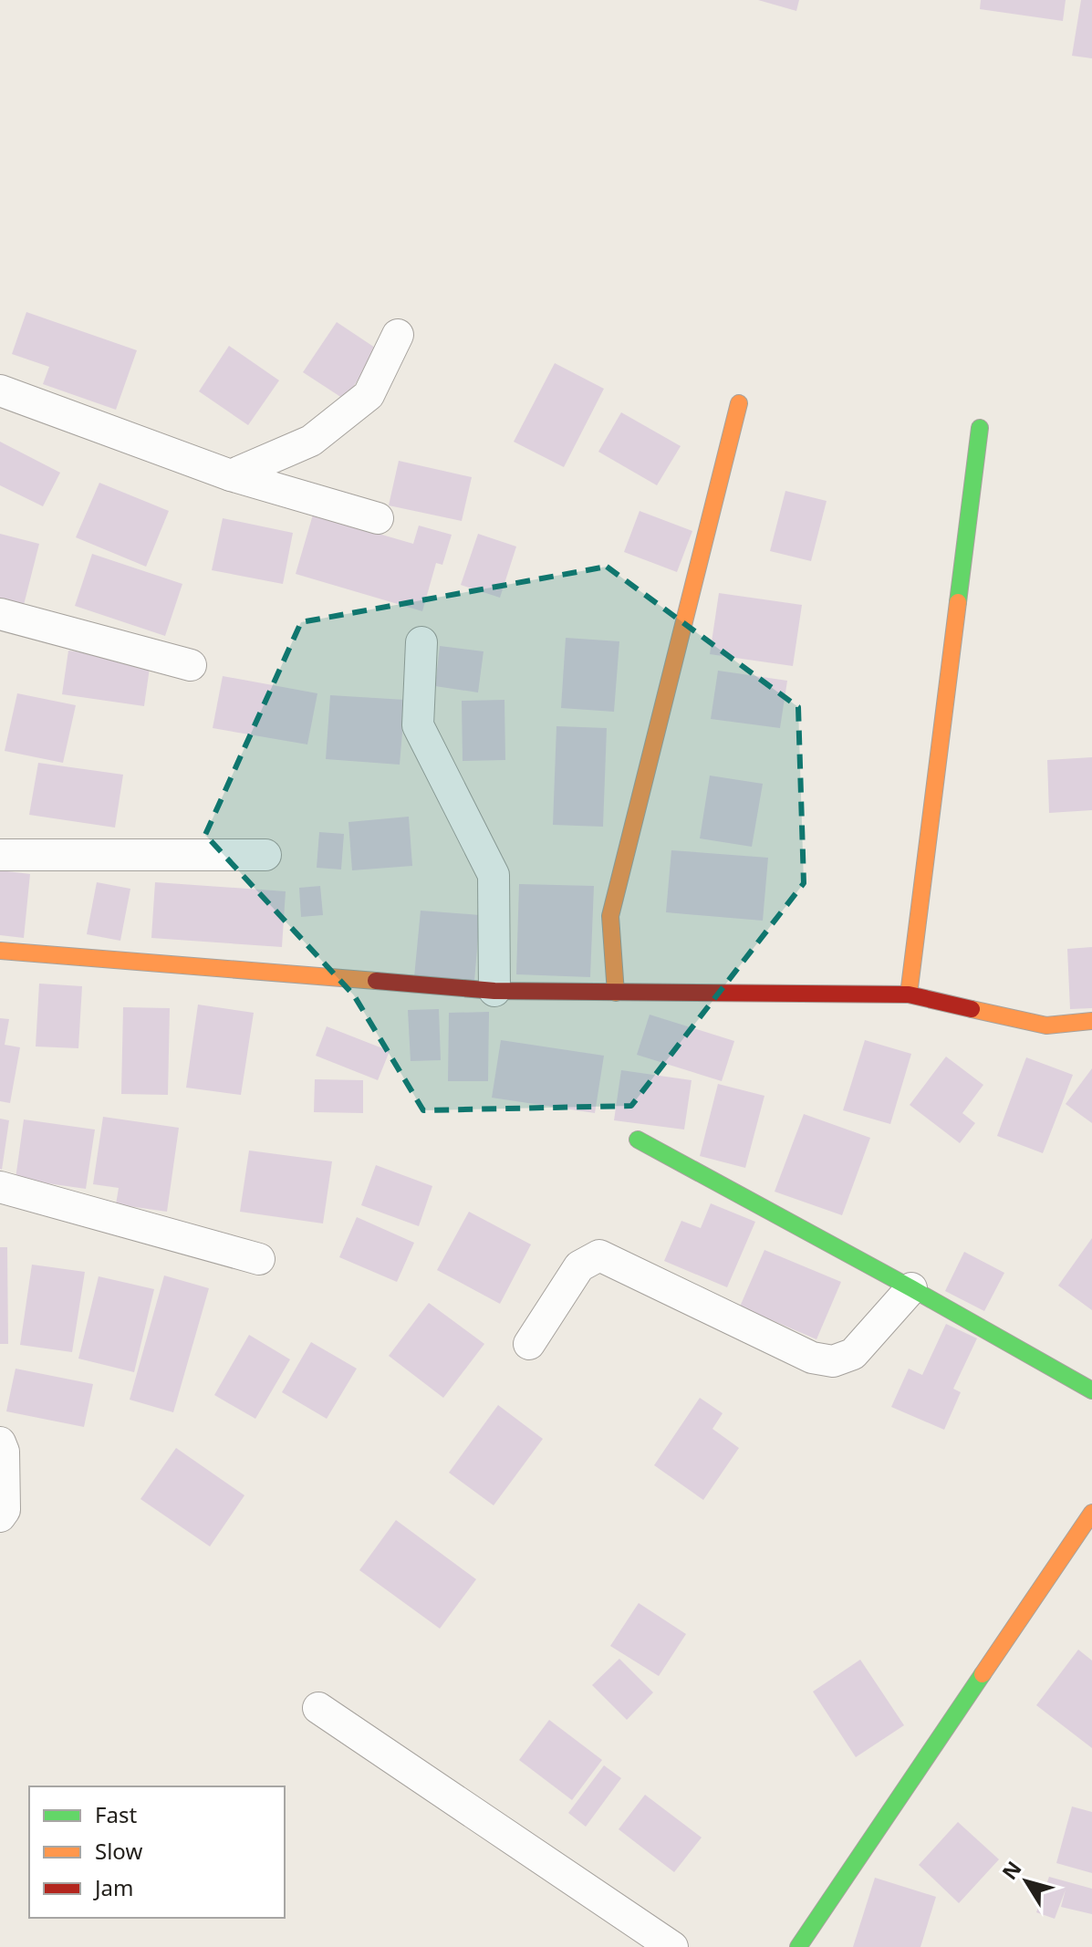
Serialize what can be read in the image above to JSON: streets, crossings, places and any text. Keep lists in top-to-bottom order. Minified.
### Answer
{"legend":["Fast","Slow","Jam"],"north":"top left"}
